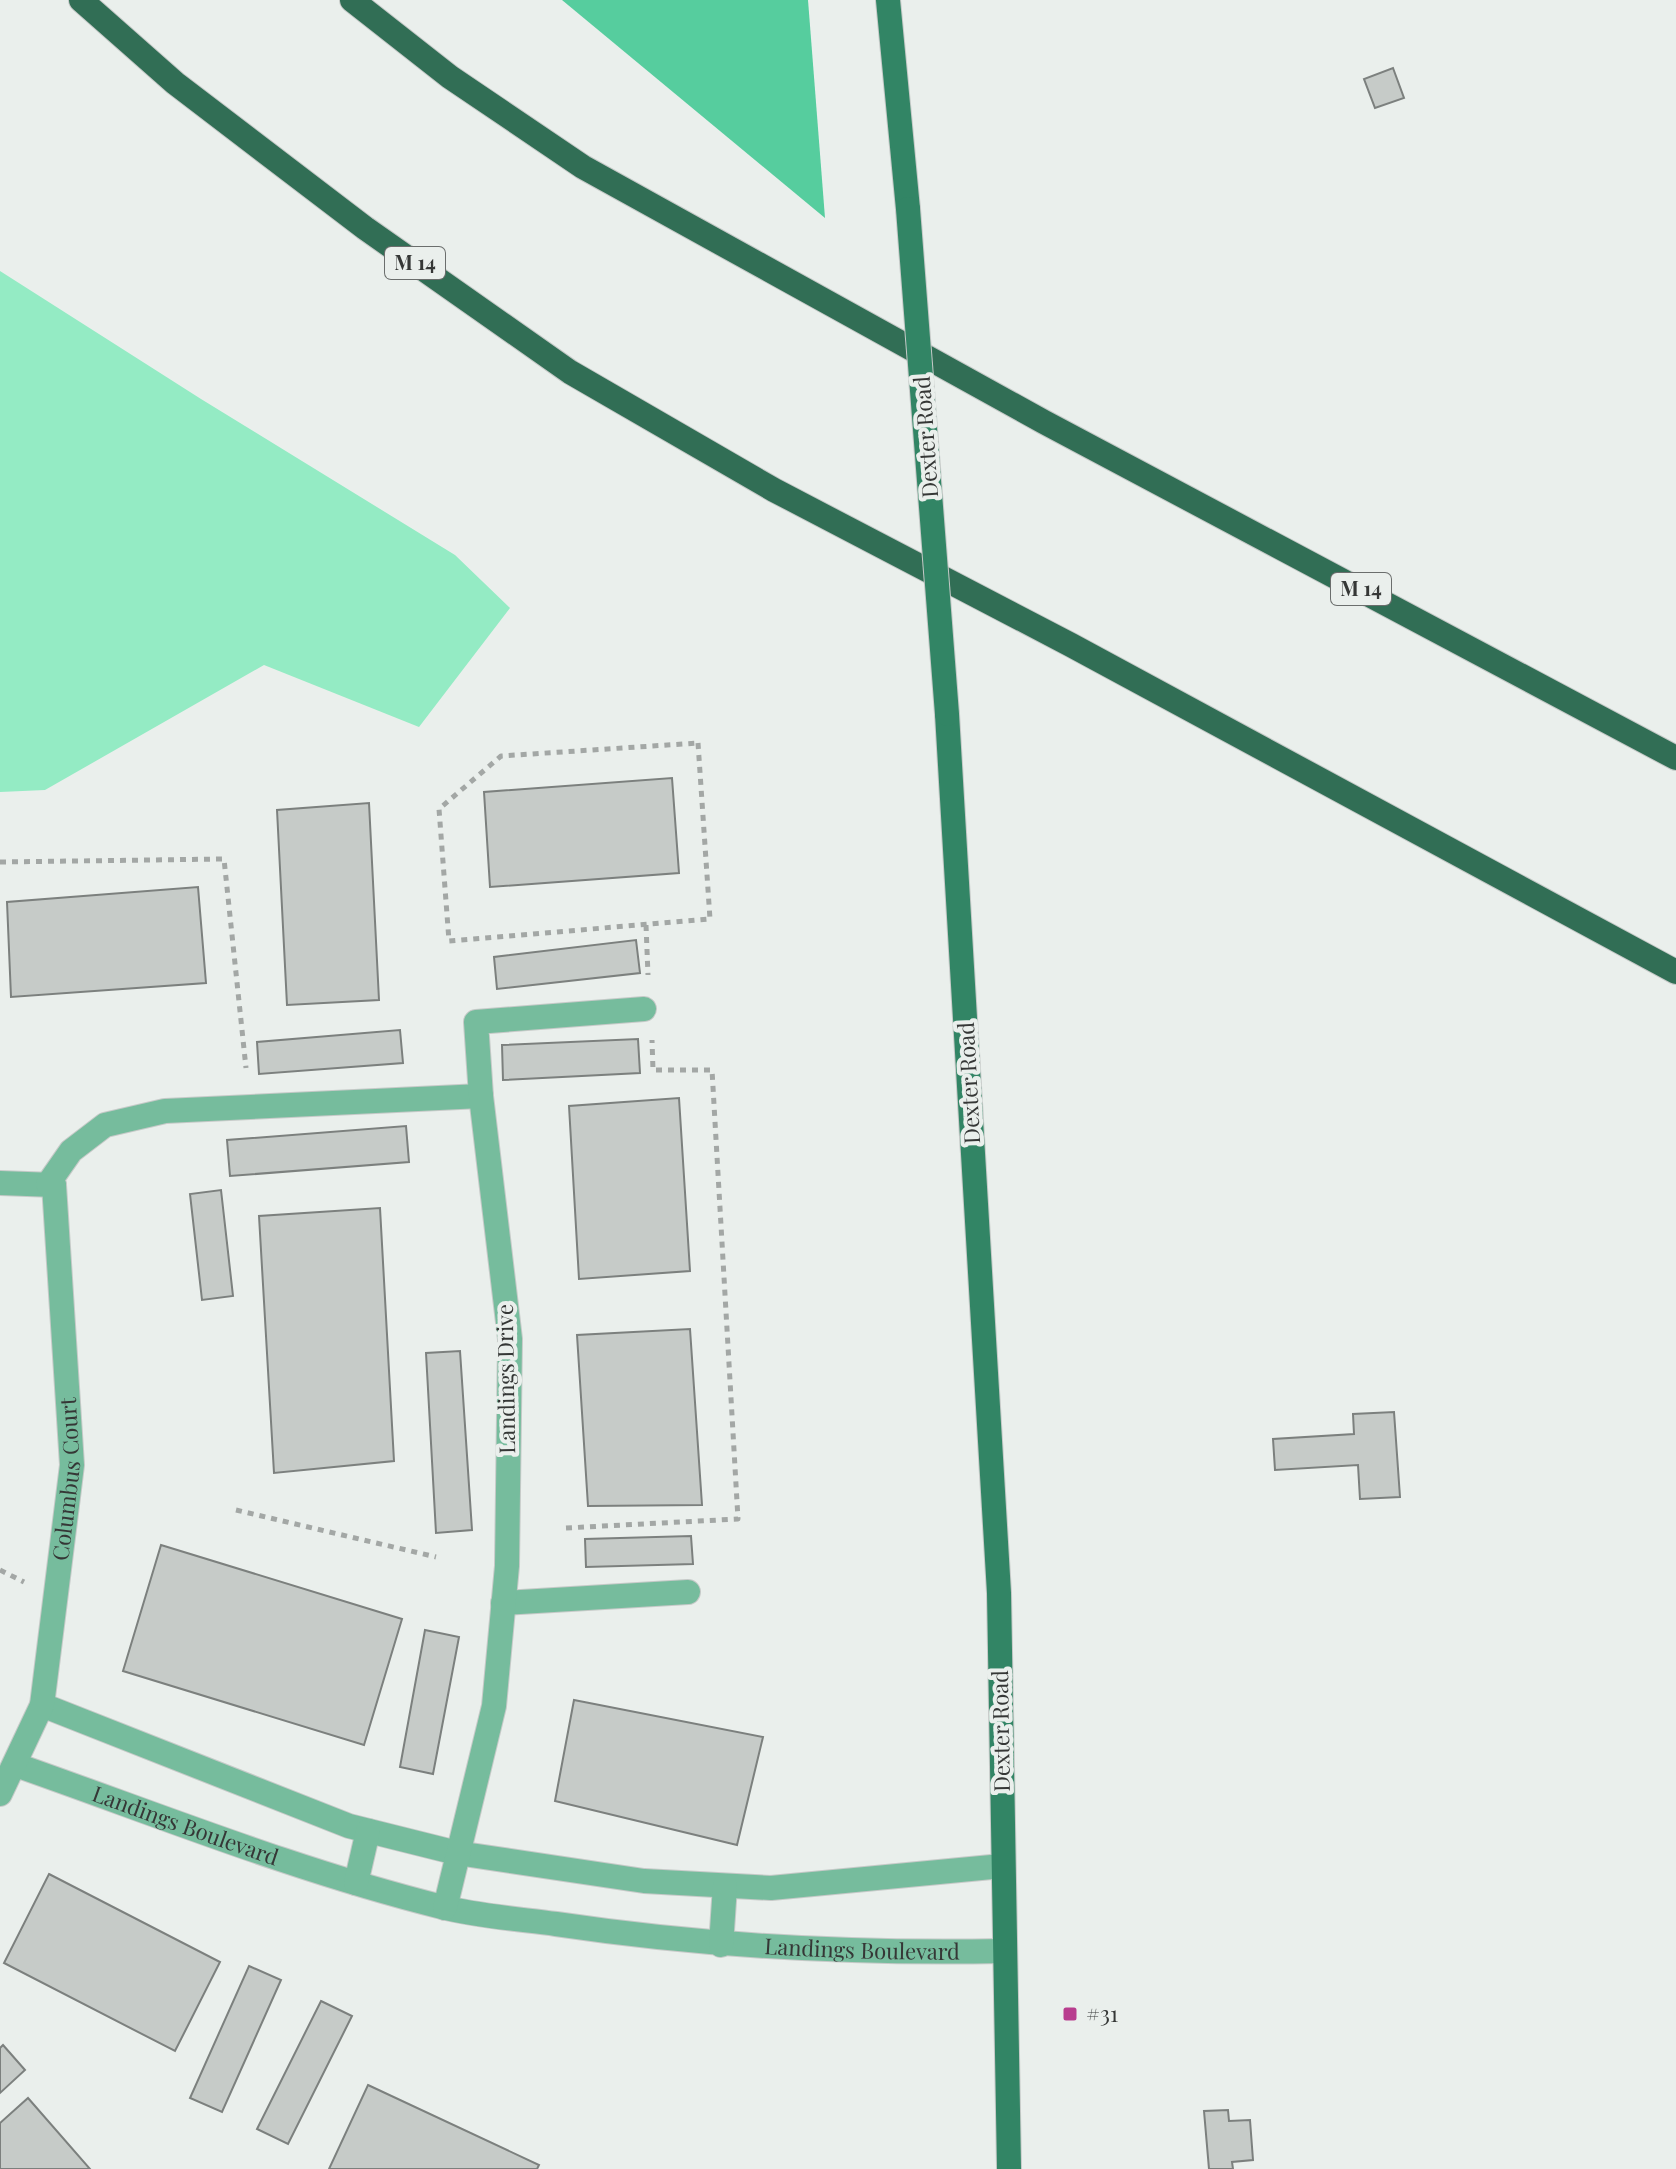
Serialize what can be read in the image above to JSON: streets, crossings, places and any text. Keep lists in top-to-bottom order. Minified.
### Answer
{"streets":{"highway":["M 14"],"main road":["Dexter Road"],"street":["Landings Drive","Columbus Court","Landings Boulevard"]},"crossings":[["Dexter Road","Landings Boulevard"],["Landings Drive","Columbus Court"],["Columbus Court","Landings Boulevard"]],"places":{"transit":["#31"]}}
